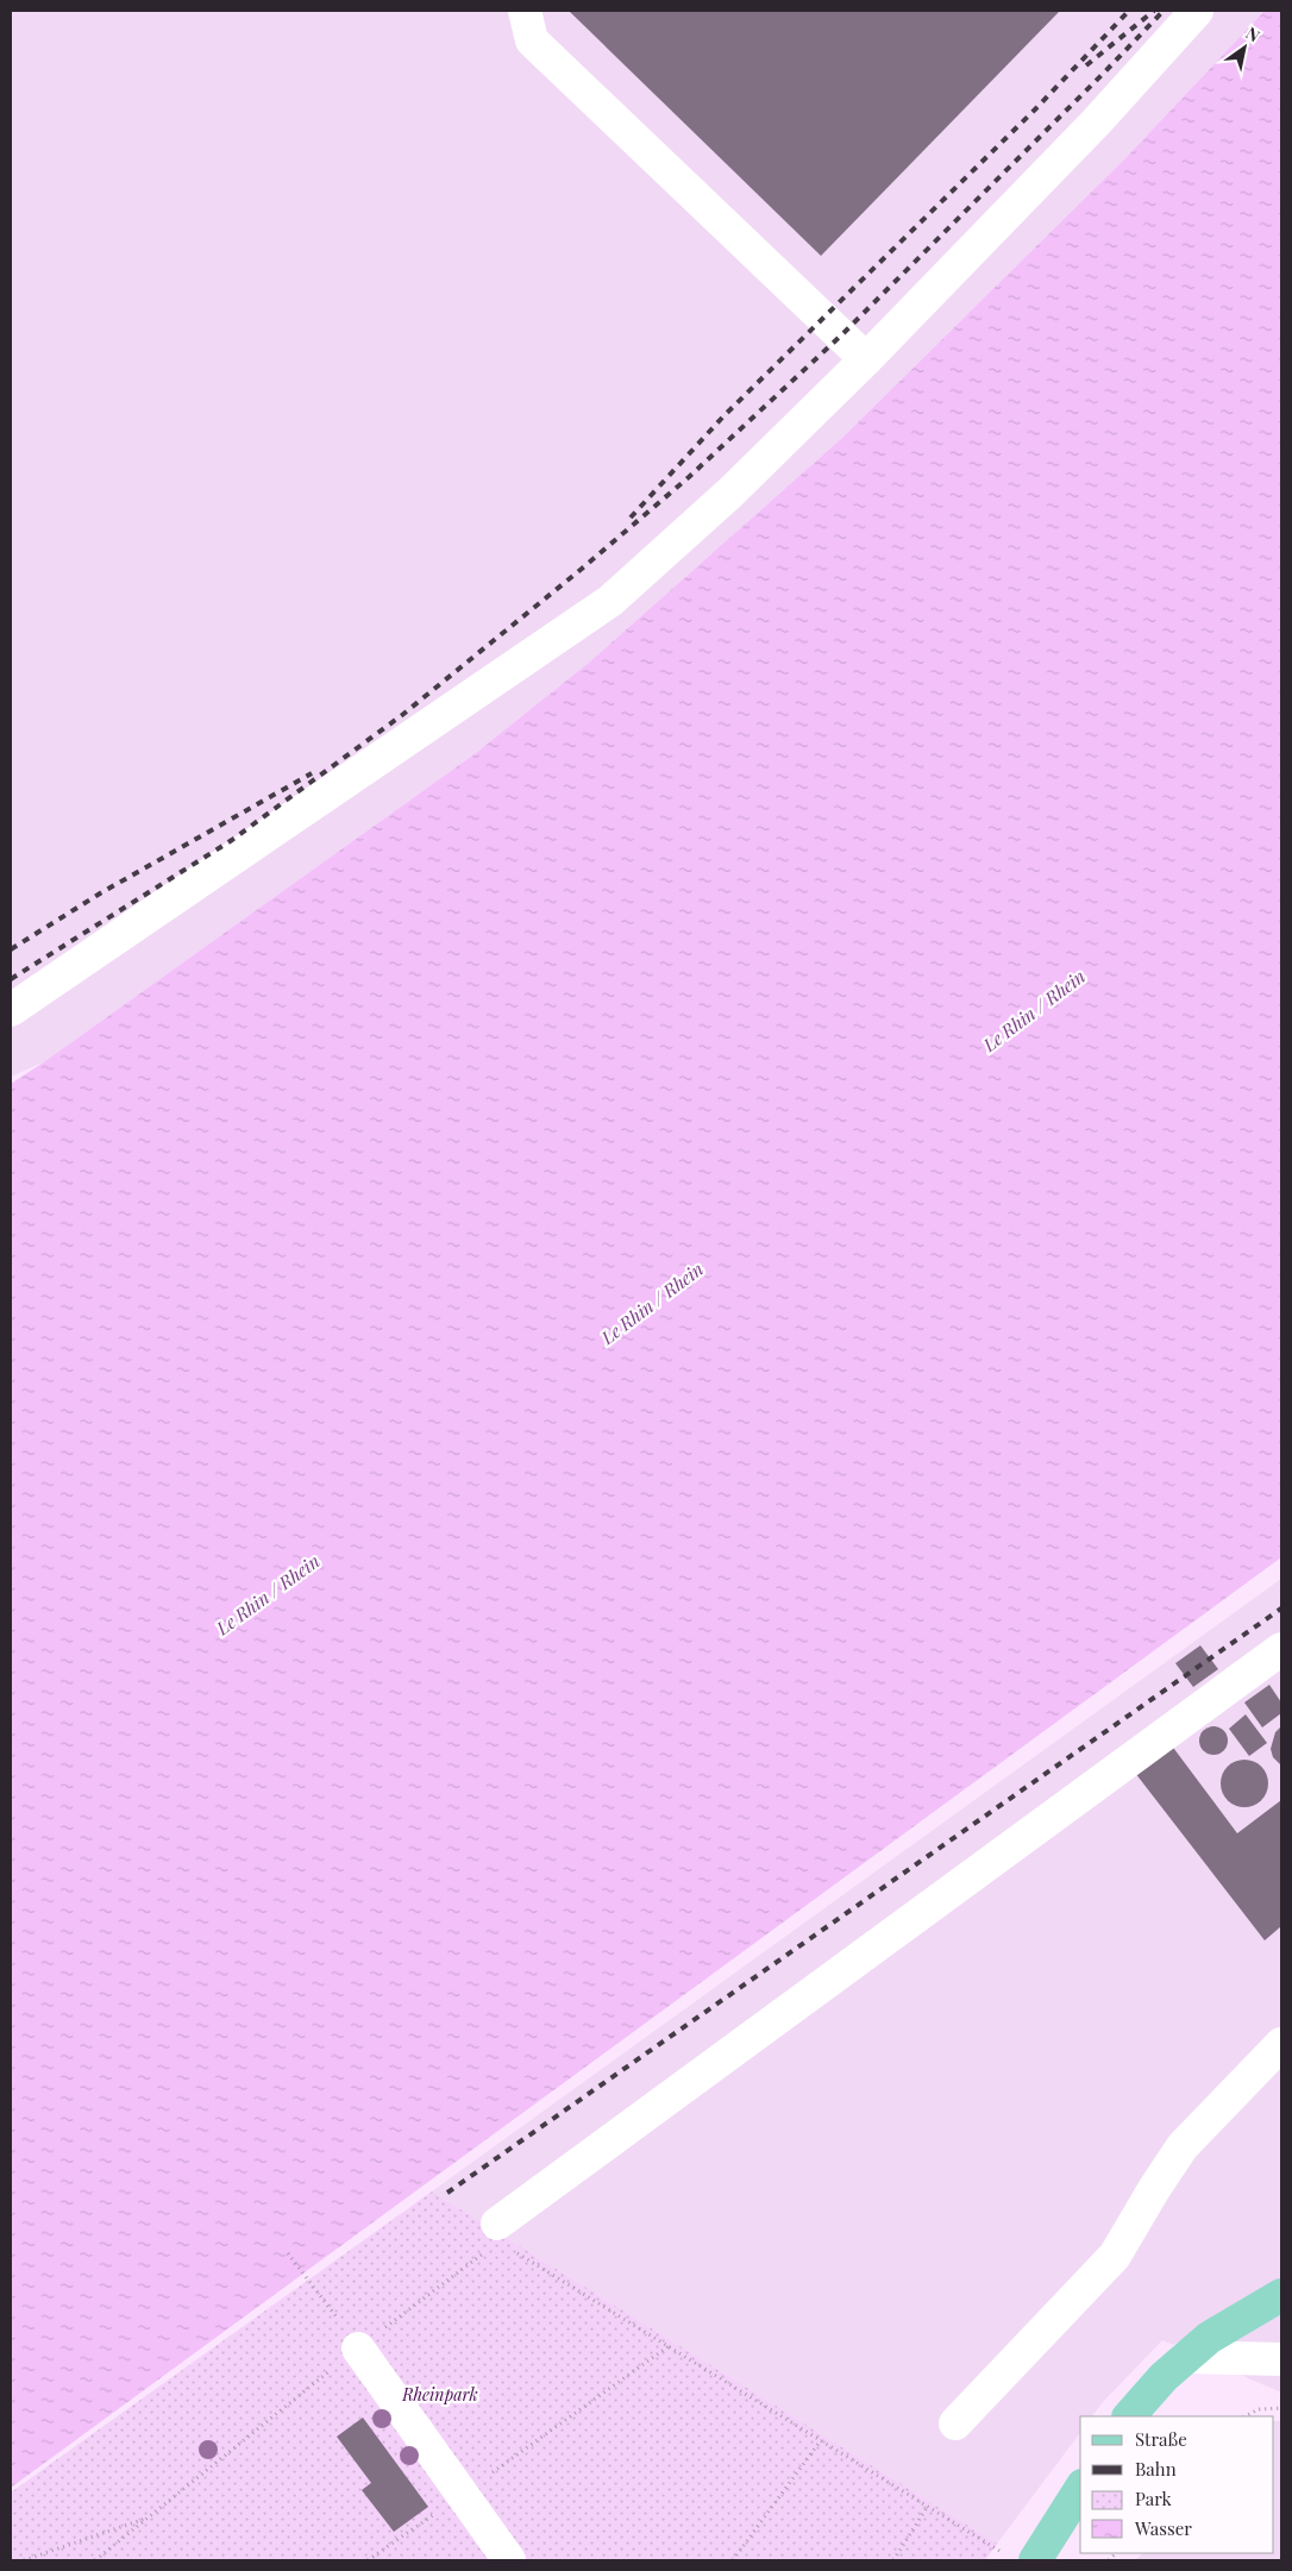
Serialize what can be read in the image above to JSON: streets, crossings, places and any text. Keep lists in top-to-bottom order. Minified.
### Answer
{"water":["Le Rhin / Rhein"],"parks":["Rheinpark"],"legend":["Straße","Bahn","Park","Wasser"],"north":"top right"}
